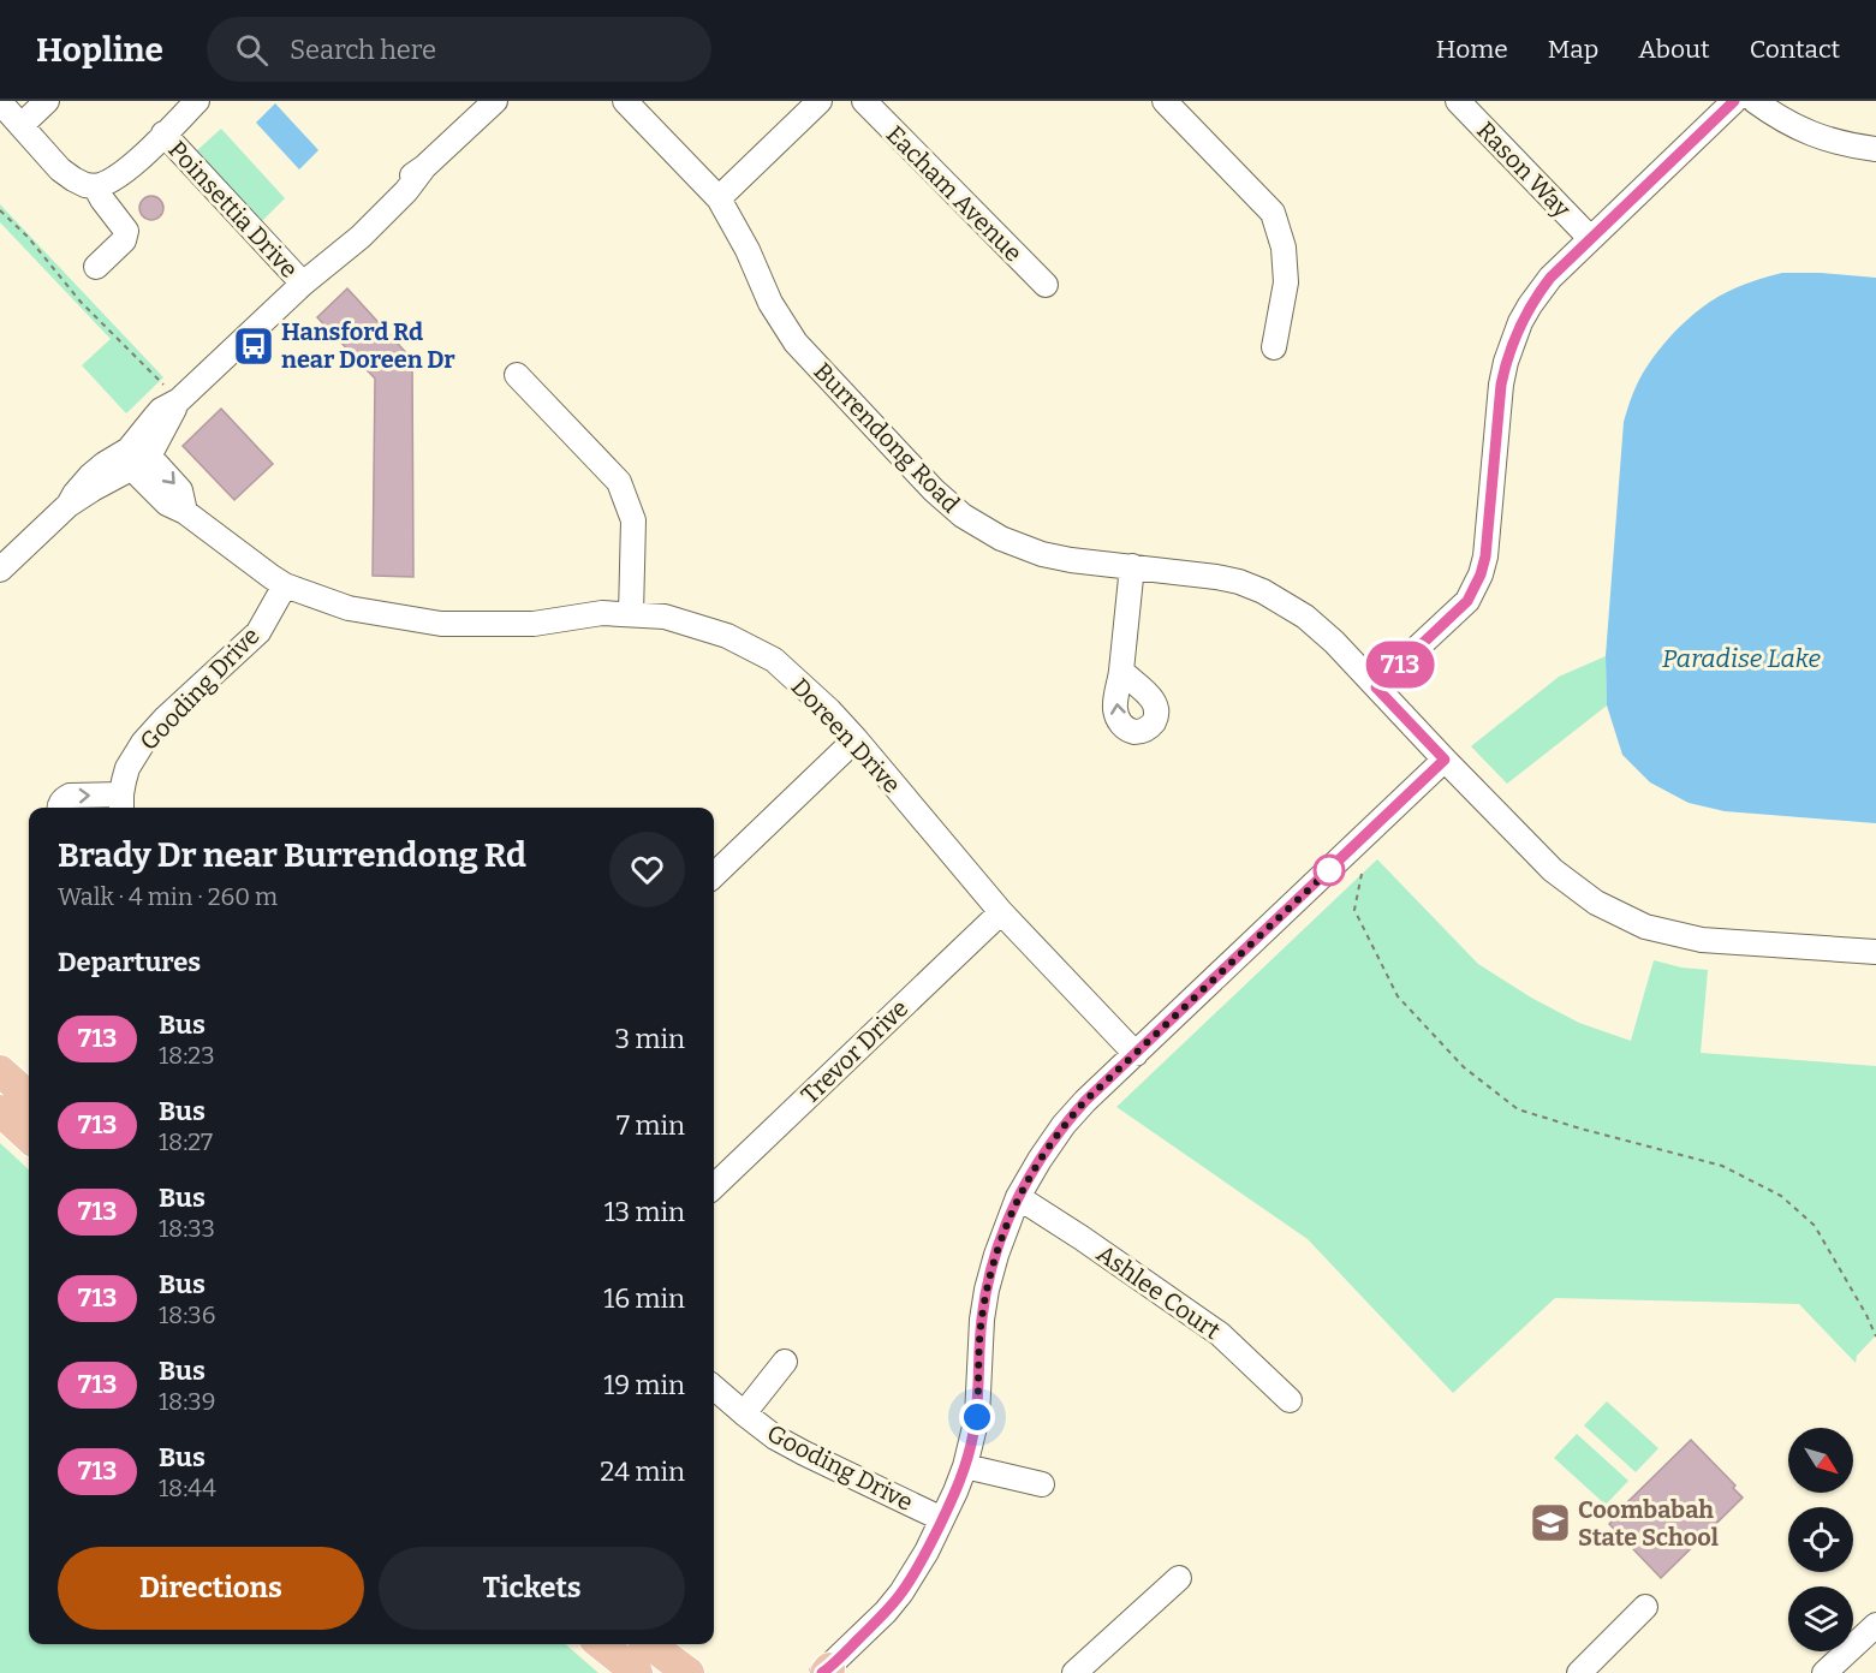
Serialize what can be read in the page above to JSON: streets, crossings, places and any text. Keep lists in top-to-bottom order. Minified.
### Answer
{"streets":{"street":["Rason Way","Eacham Avenue","Poinsettia Drive","Burrendong Road","Gooding Drive","Doreen Drive","Trevor Drive","Ashlee Court"]},"crossings":[["Gooding Drive","Doreen Drive"],["Doreen Drive","Trevor Drive"]],"water":["Paradise Lake"],"places":{"bus stop":["Hansford Rd near Doreen Dr"],"school or university":["Coombabah State School"]},"lines":["bus line 713"],"north":"bottom right","page":{"header":"Hopline","search":"Search here","nav":["Home","Map","About","Contact"],"on_map":"713","heading":[["Brady Dr near Burrendong Rd","Walk · 4 min · 260 m"],"Departures"],"list":[{"mark":"713","name":"Bus","note":"18:23","value":"3 min"},{"mark":"713","name":"Bus","note":"18:27","value":"7 min"},{"mark":"713","name":"Bus","note":"18:33","value":"13 min"},{"mark":"713","name":"Bus","note":"18:36","value":"16 min"},{"mark":"713","name":"Bus","note":"18:39","value":"19 min"},{"mark":"713","name":"Bus","note":"18:44","value":"24 min"}],"buttons":["Directions","Tickets"]}}
